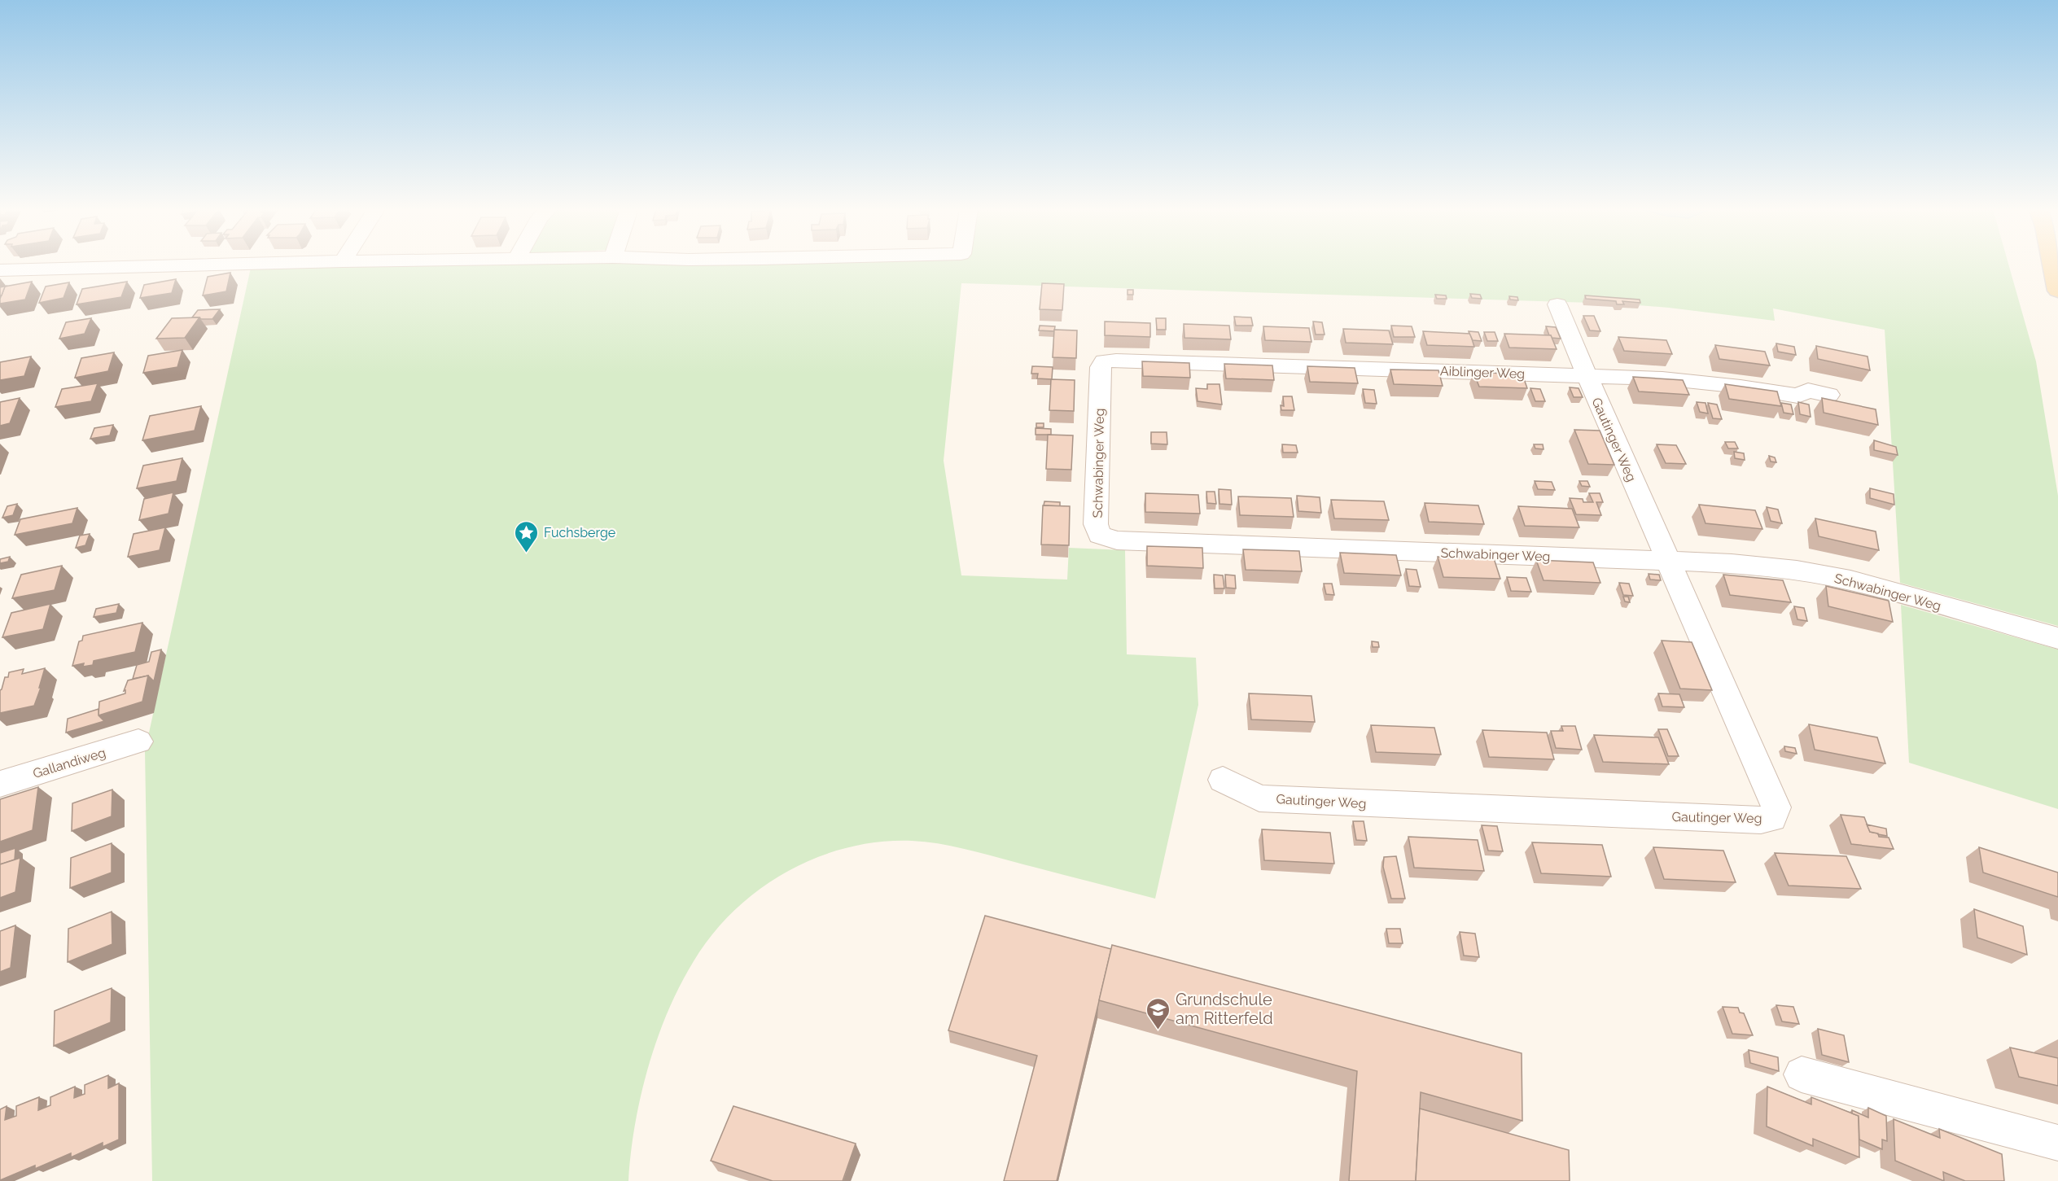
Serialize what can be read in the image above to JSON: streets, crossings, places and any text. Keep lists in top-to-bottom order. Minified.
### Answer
{"streets":{"street":["Aiblinger Weg","Gautinger Weg","Schwabinger Weg","Gallandiweg"]},"crossings":[["Aiblinger Weg","Gautinger Weg"],["Aiblinger Weg","Schwabinger Weg"],["Gautinger Weg","Schwabinger Weg"]],"places":{"place":["Fuchsberge"],"school or university":["Grundschule am Ritterfeld"]}}
